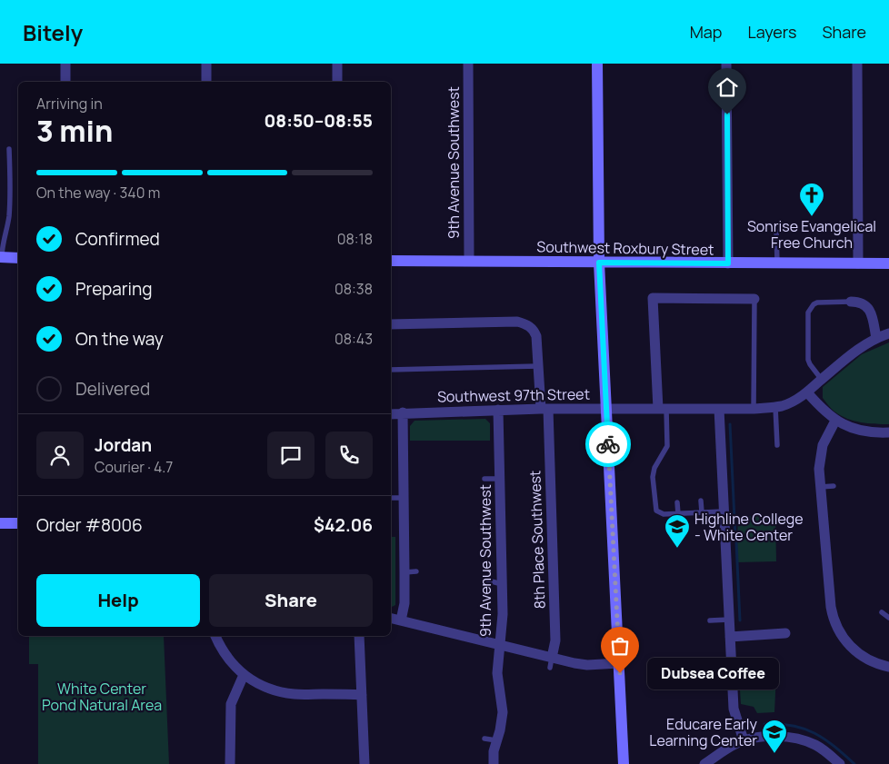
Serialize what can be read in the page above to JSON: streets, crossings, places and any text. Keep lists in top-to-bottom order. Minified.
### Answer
{"streets":{"street":["9th Avenue Southwest","Southwest Roxbury Street","Southwest 97th Street","8th Place Southwest"]},"crossings":[["9th Avenue Southwest","Southwest Roxbury Street"],["9th Avenue Southwest","Southwest 97th Street"],["Southwest 97th Street","8th Place Southwest"]],"parks":["White Center Pond Natural Area"],"places":{"church":["Sonrise Evangelical Free Church"],"school or university":["Highline College - White Center","Educare Early Learning Center"],"other":["Dubsea Coffee"]},"page":{"header":"Bitely","nav":["Map","Layers","Share"],"heading":["3 min","Arriving in","08:50–08:55"],"panel":["Jordan","Courier · 4.7","Order #8006","$42.06"],"bar":"On the way · 340 m","list":[["Confirmed","08:18"],["Preparing","08:38"],["On the way","08:43"],"Delivered"],"buttons":["Help","Share"],"bubble":"Dubsea Coffee"}}
